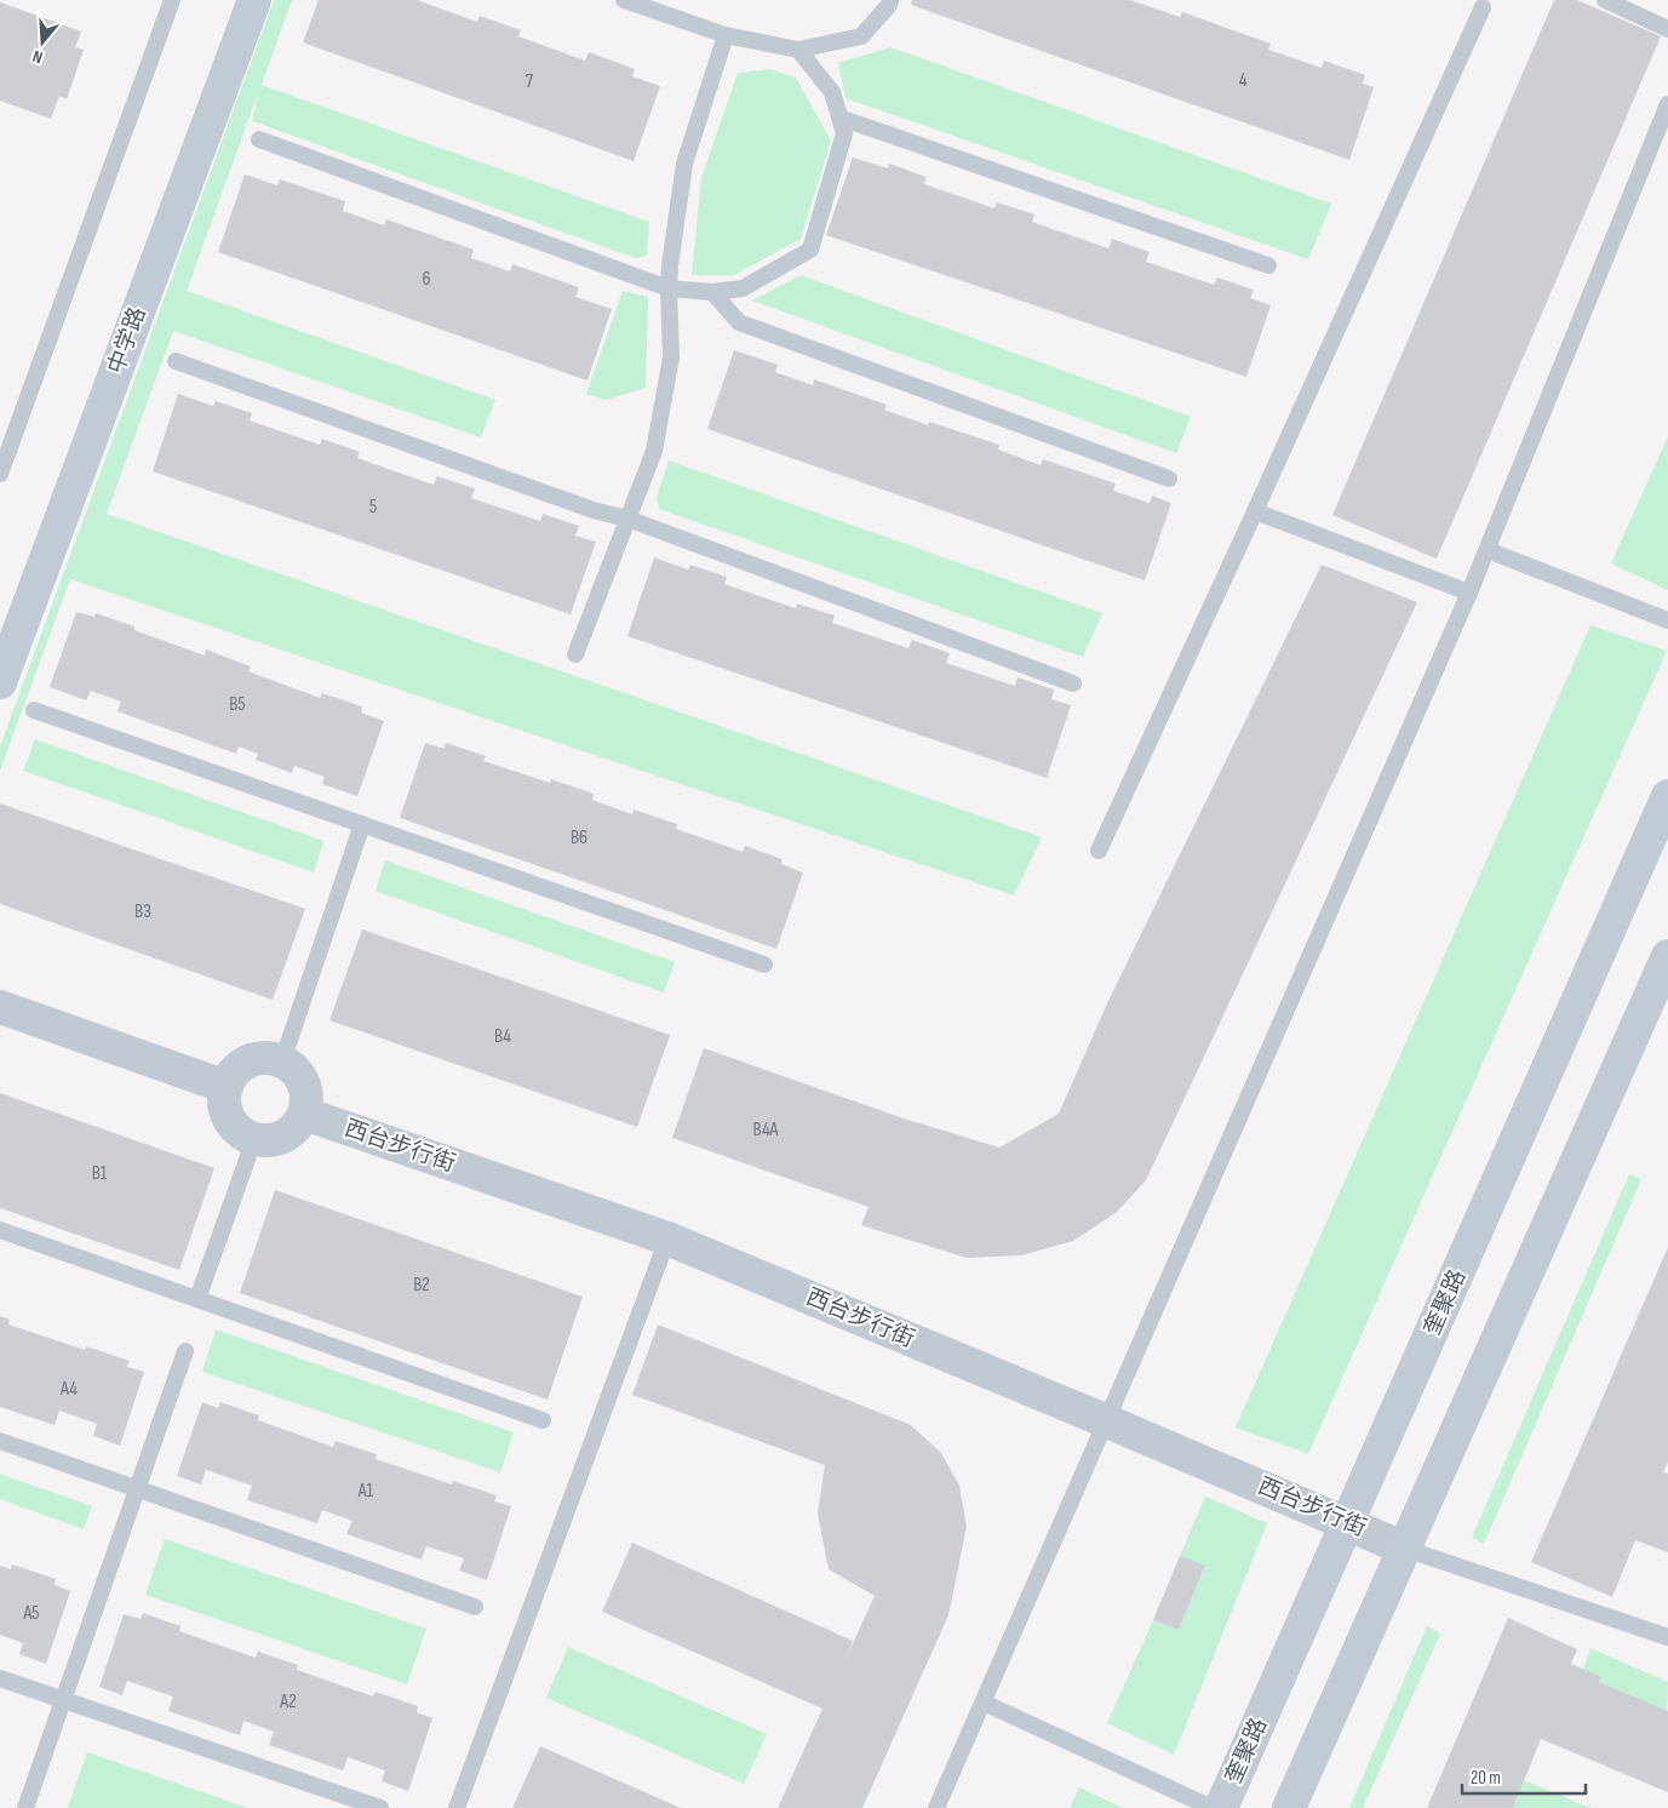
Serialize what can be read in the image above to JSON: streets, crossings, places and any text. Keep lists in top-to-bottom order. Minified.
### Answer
{"streets":{"main road":["中学路","奎聚路"],"street":["西台步行街"]},"crossings":[["西台步行街","奎聚路"]],"house_numbers":["4","7","6","5","B5","B6","B3","B4","B4A","B1","B2","A4","A1","A5","A2"],"scale_bar":"20 m","north":"bottom"}
